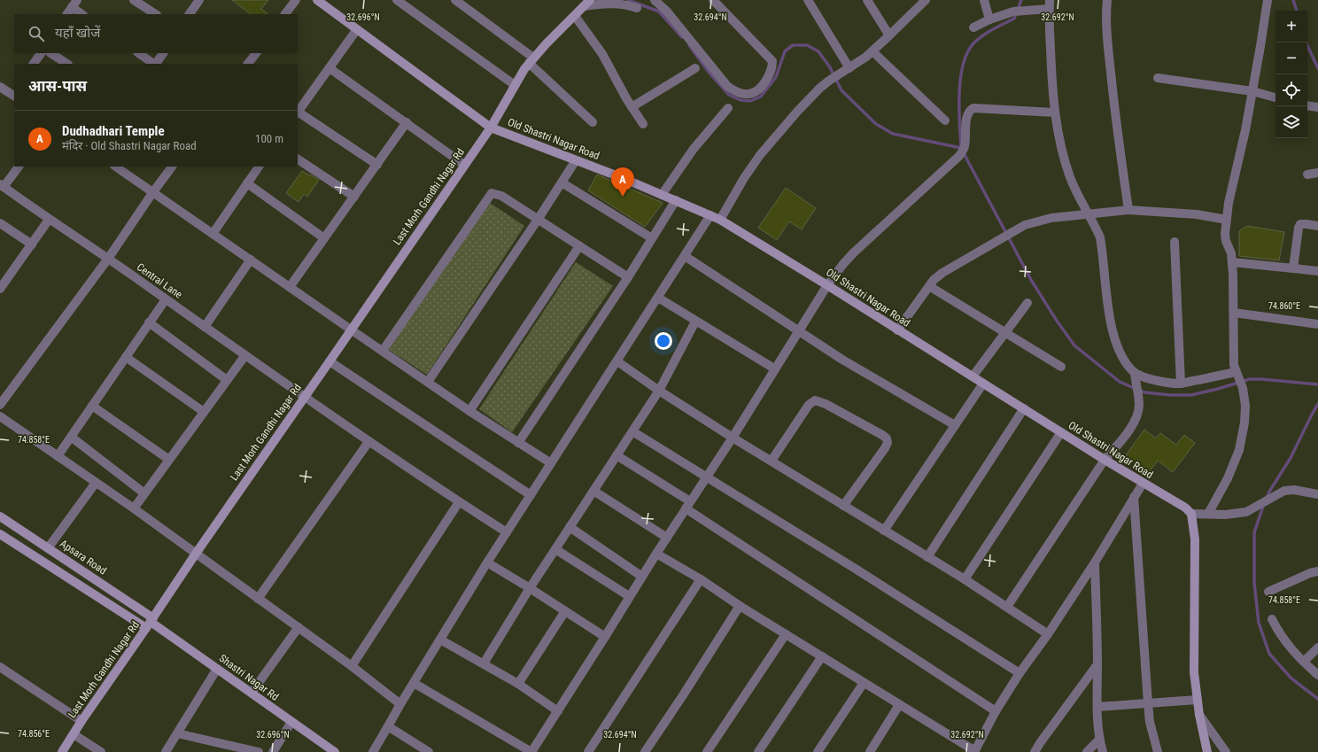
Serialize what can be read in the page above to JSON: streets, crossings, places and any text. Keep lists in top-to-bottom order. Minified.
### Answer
{"streets":{"street":["Old Shastri Nagar Road","Last Morh Gandhi Nagar Rd","Central Lane","Apsara Road","Shastri Nagar Rd"]},"crossings":[["Old Shastri Nagar Road","Last Morh Gandhi Nagar Rd"],["Last Morh Gandhi Nagar Rd","Central Lane"],["Last Morh Gandhi Nagar Rd","Apsara Road"],["Last Morh Gandhi Nagar Rd","Shastri Nagar Rd"],["Apsara Road","Shastri Nagar Rd"]],"page":{"map_buttons":["+","−"],"search":"यहाँ खोजें","heading":"आस-पास","list":[{"mark":"A","name":"Dudhadhari Temple","note":"मंदिर · Old Shastri Nagar Road","value":"100 m"}],"pins":"A"},"coordinates":["32.696°N","32.694°N","32.692°N","74.860°E","74.858°E","74.856°E"]}
